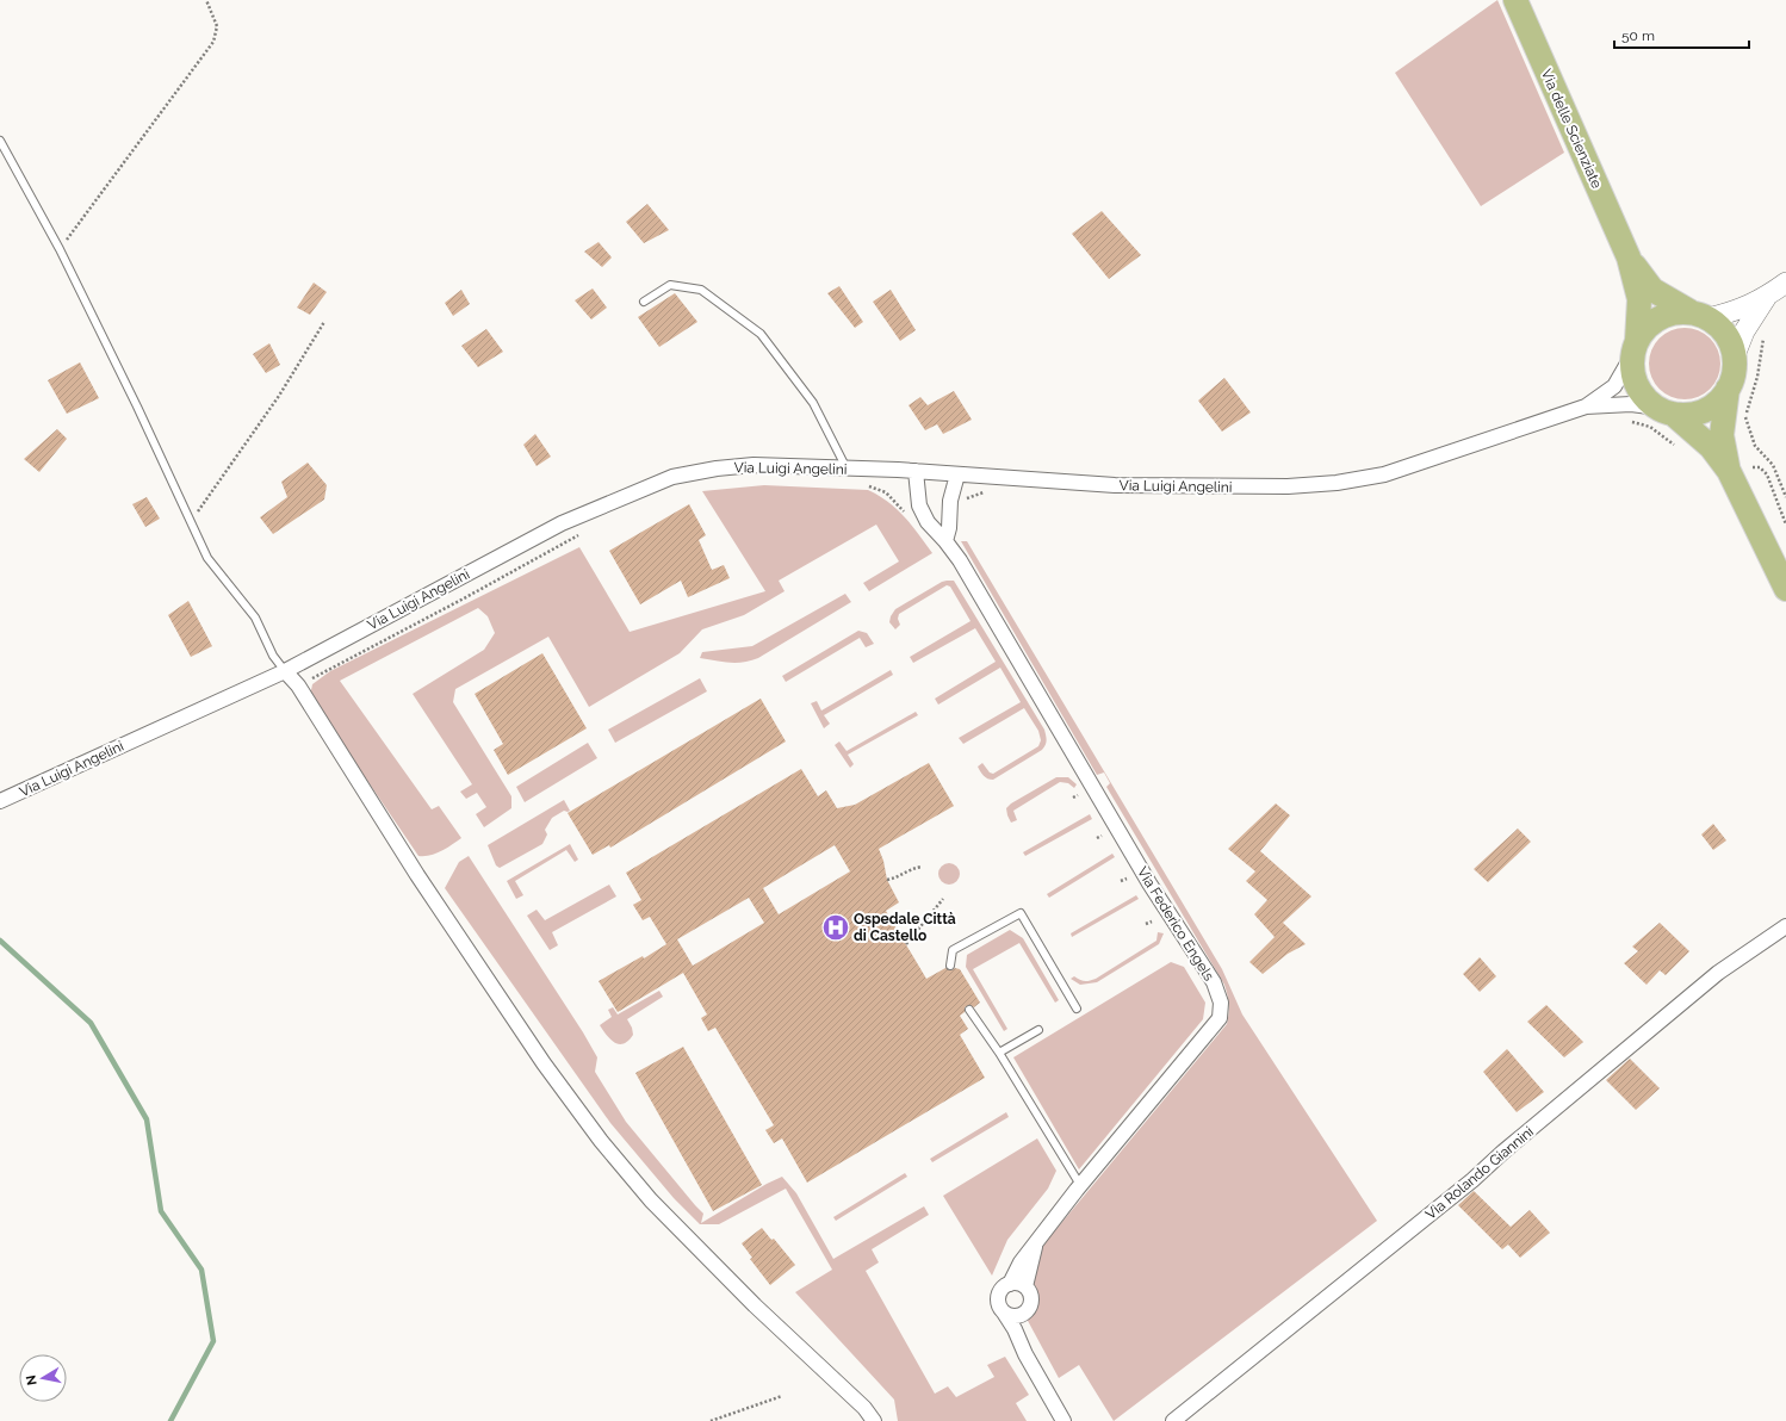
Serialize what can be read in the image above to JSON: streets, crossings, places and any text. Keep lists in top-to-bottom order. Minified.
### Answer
{"streets":{"main road":["Via delle Scienziate"],"street":["Via Luigi Angelini","Via Federico Engels","Via Rolando Giannini"]},"crossings":[["Via delle Scienziate","Via Luigi Angelini"],["Via Luigi Angelini","Via Federico Engels"]],"places":{"hospital":["Ospedale Città di Castello"]},"scale_bar":"50 m","north":"left"}
